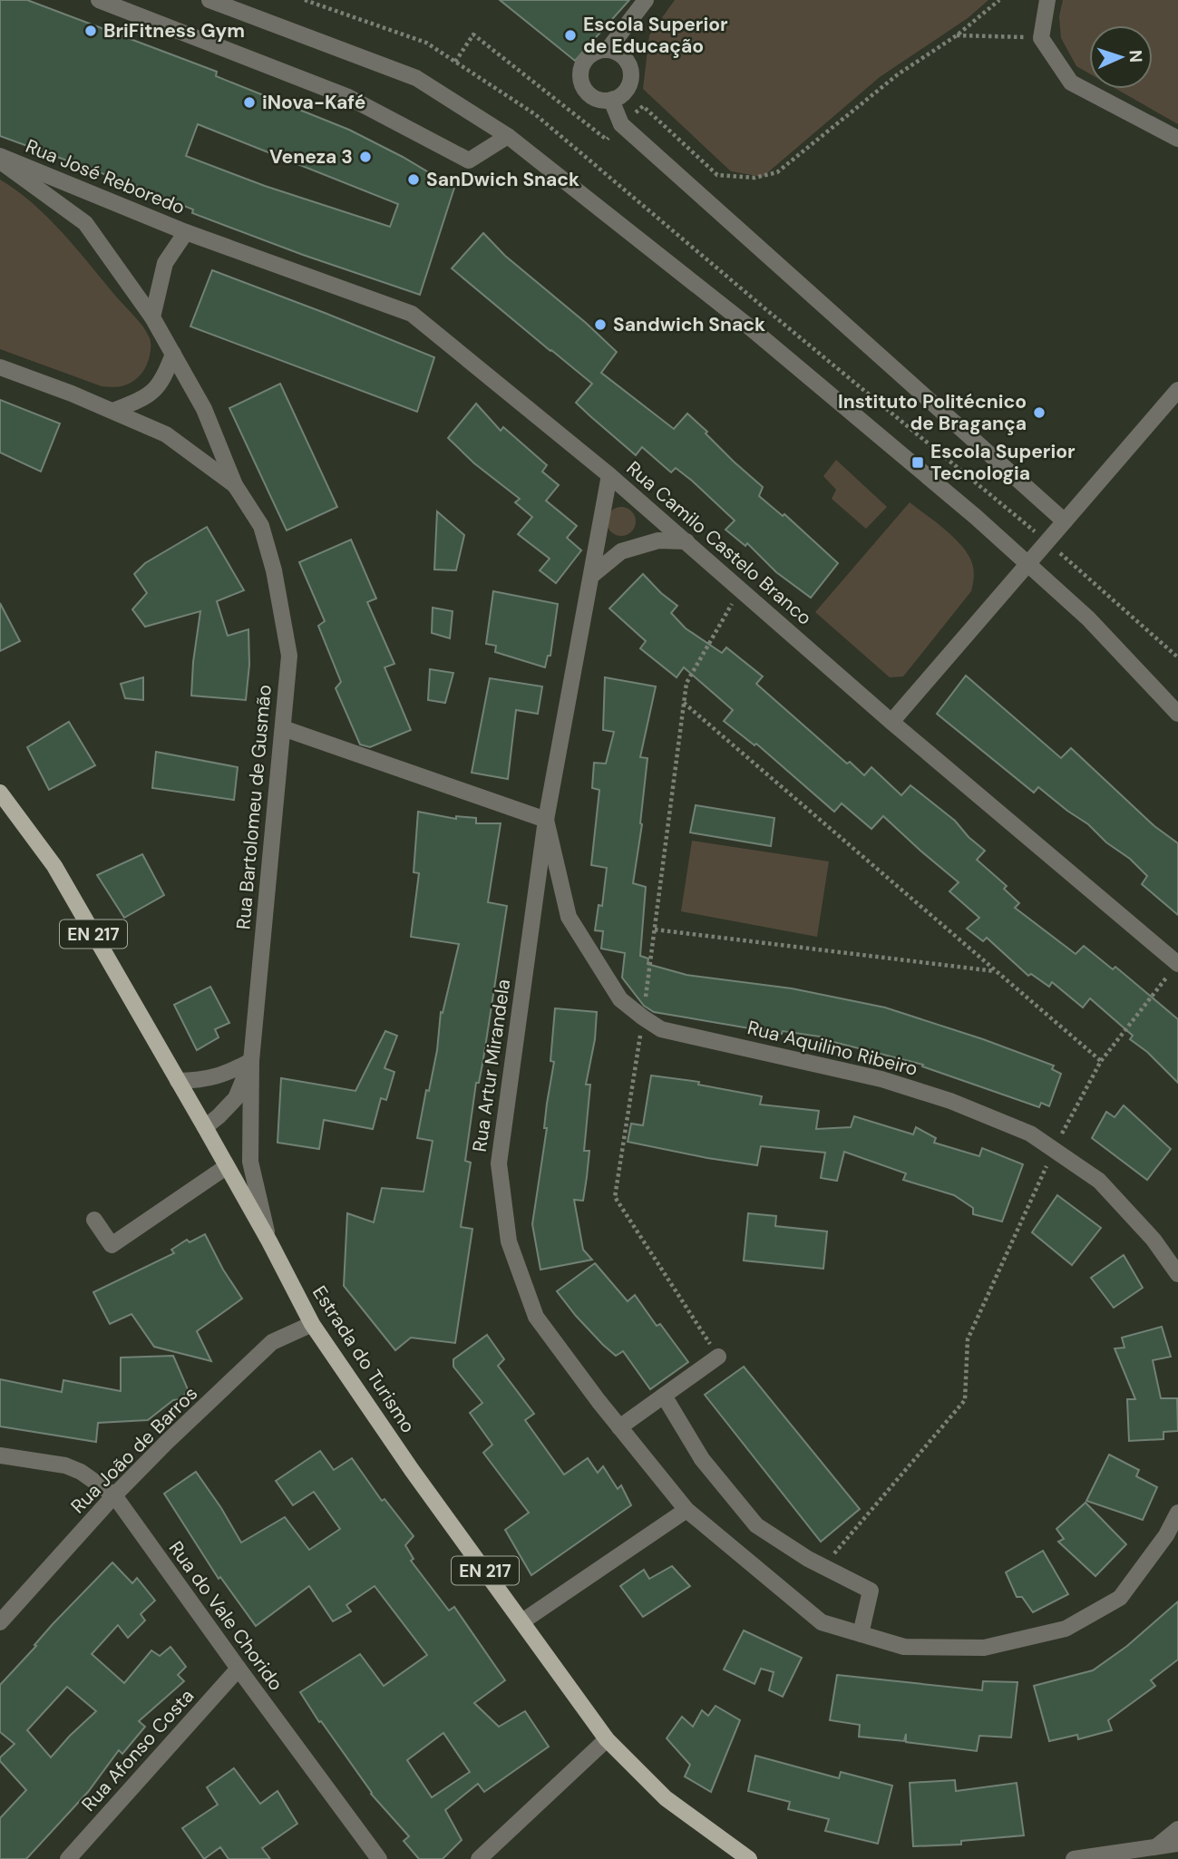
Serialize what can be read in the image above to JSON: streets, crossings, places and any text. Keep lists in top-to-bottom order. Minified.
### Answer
{"streets":{"main road":["EN 217","Estrada do Turismo"],"street":["Rua José Reboredo","Rua Camilo Castelo Branco","Rua Bartolomeu de Gusmão","Rua Aquilino Ribeiro","Rua Artur Mirandela","Rua João de Barros","Rua do Vale Chorido","Rua Afonso Costa"]},"crossings":[["Rua José Reboredo","Rua Camilo Castelo Branco"],["Rua José Reboredo","Rua Bartolomeu de Gusmão"],["Rua Camilo Castelo Branco","Rua Artur Mirandela"],["Rua Bartolomeu de Gusmão","Estrada do Turismo"],["Rua Aquilino Ribeiro","Rua Artur Mirandela"],["Estrada do Turismo","Rua João de Barros"],["Rua João de Barros","Rua do Vale Chorido"],["Rua do Vale Chorido","Rua Afonso Costa"]],"places":{"other":["BriFitness Gym","Escola Superior de Educação","iNova-Kafé","Veneza 3","SanDwich Snack","Sandwich Snack","Instituto Politécnico de Bragança"],"transit":["Escola Superior Tecnologia"]},"north":"right"}
